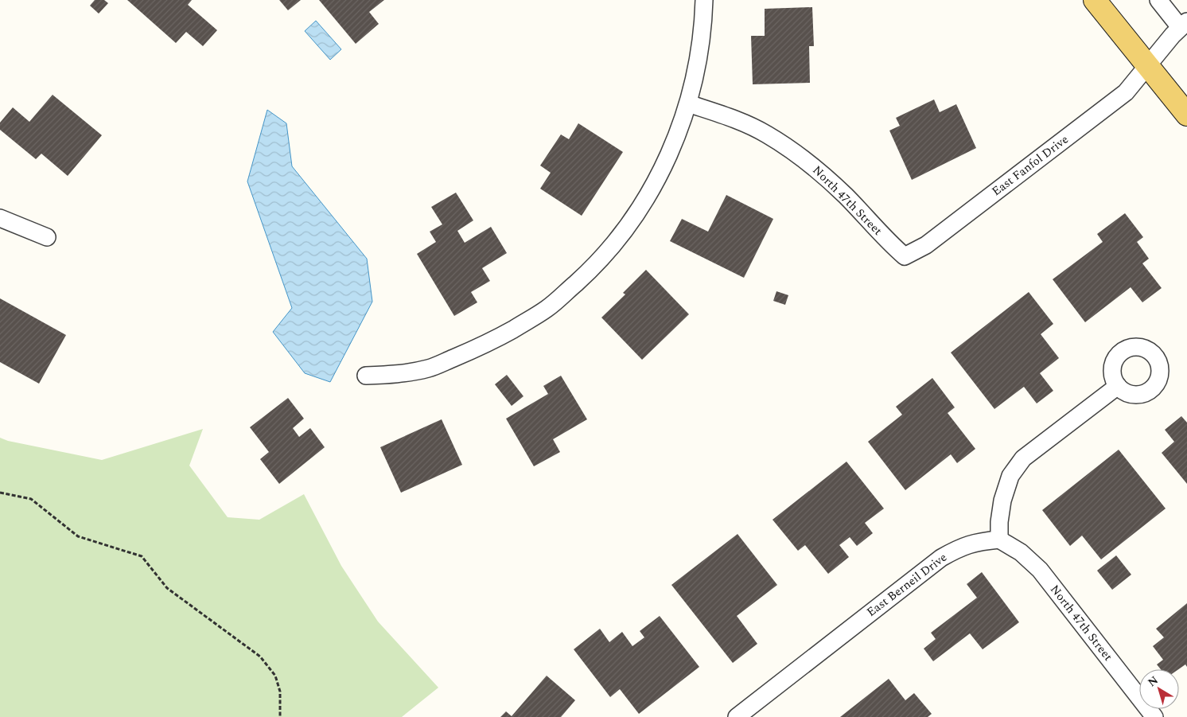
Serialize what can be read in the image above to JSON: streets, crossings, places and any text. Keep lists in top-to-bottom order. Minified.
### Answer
{"streets":{"street":["East Fanfol Drive","North 47th Street","East Berneil Drive"]},"crossings":[["East Fanfol Drive","North 47th Street"],["North 47th Street","East Berneil Drive"]],"north":"top left"}
